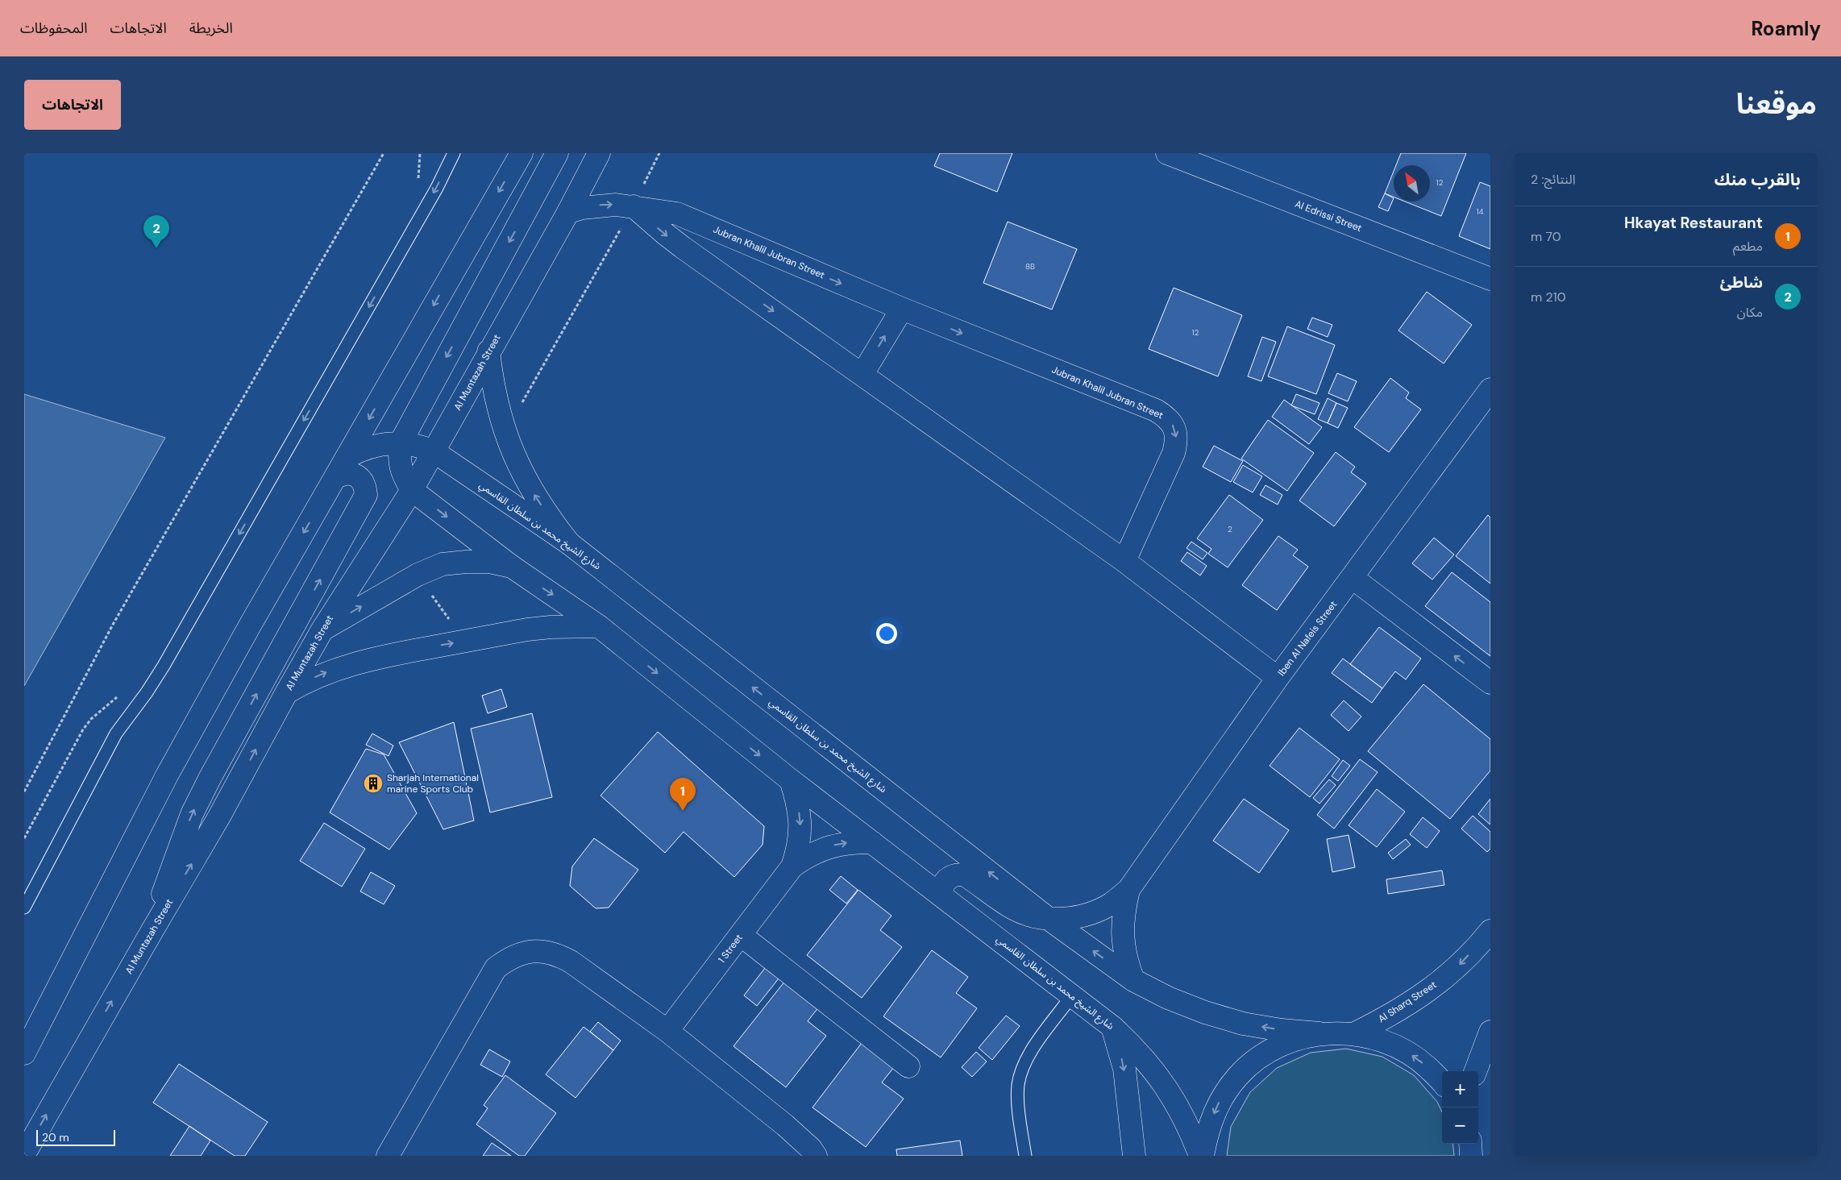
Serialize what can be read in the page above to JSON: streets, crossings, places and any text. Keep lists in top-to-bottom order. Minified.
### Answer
{"streets":{"street":["Al Edrissi Street","Jubran Khalil Jubran Street","Al Muntazah Street","شارع الشيخ محمد بن سلطان القاسمي","Iben Al Nafeis Street","1 Street","Al Sharq Street"]},"crossings":[["Jubran Khalil Jubran Street","Al Muntazah Street"],["Al Muntazah Street","شارع الشيخ محمد بن سلطان القاسمي"],["شارع الشيخ محمد بن سلطان القاسمي","Iben Al Nafeis Street"],["شارع الشيخ محمد بن سلطان القاسمي","1 Street"]],"one_way":["Al Sharq Street"],"places":{"building":["Sharjah International marine Sports Club"]},"house_numbers":["12","14","8B","12","2"],"scale_bar":"20 m","north":"top left","page":{"header":"Roamly","nav":["الخريطة","الاتجاهات","المحفوظات"],"title":"موقعنا","buttons":"الاتجاهات","heading":["بالقرب منك","النتائج: 2"],"list":[{"mark":"1","name":"Hkayat Restaurant","note":"مطعم","value":"70 m"},{"mark":"2","name":"شاطئ","note":"مكان","value":"210 m"}],"pins":["2","1"],"map_buttons":["+","−"],"scale":"20 m"}}
